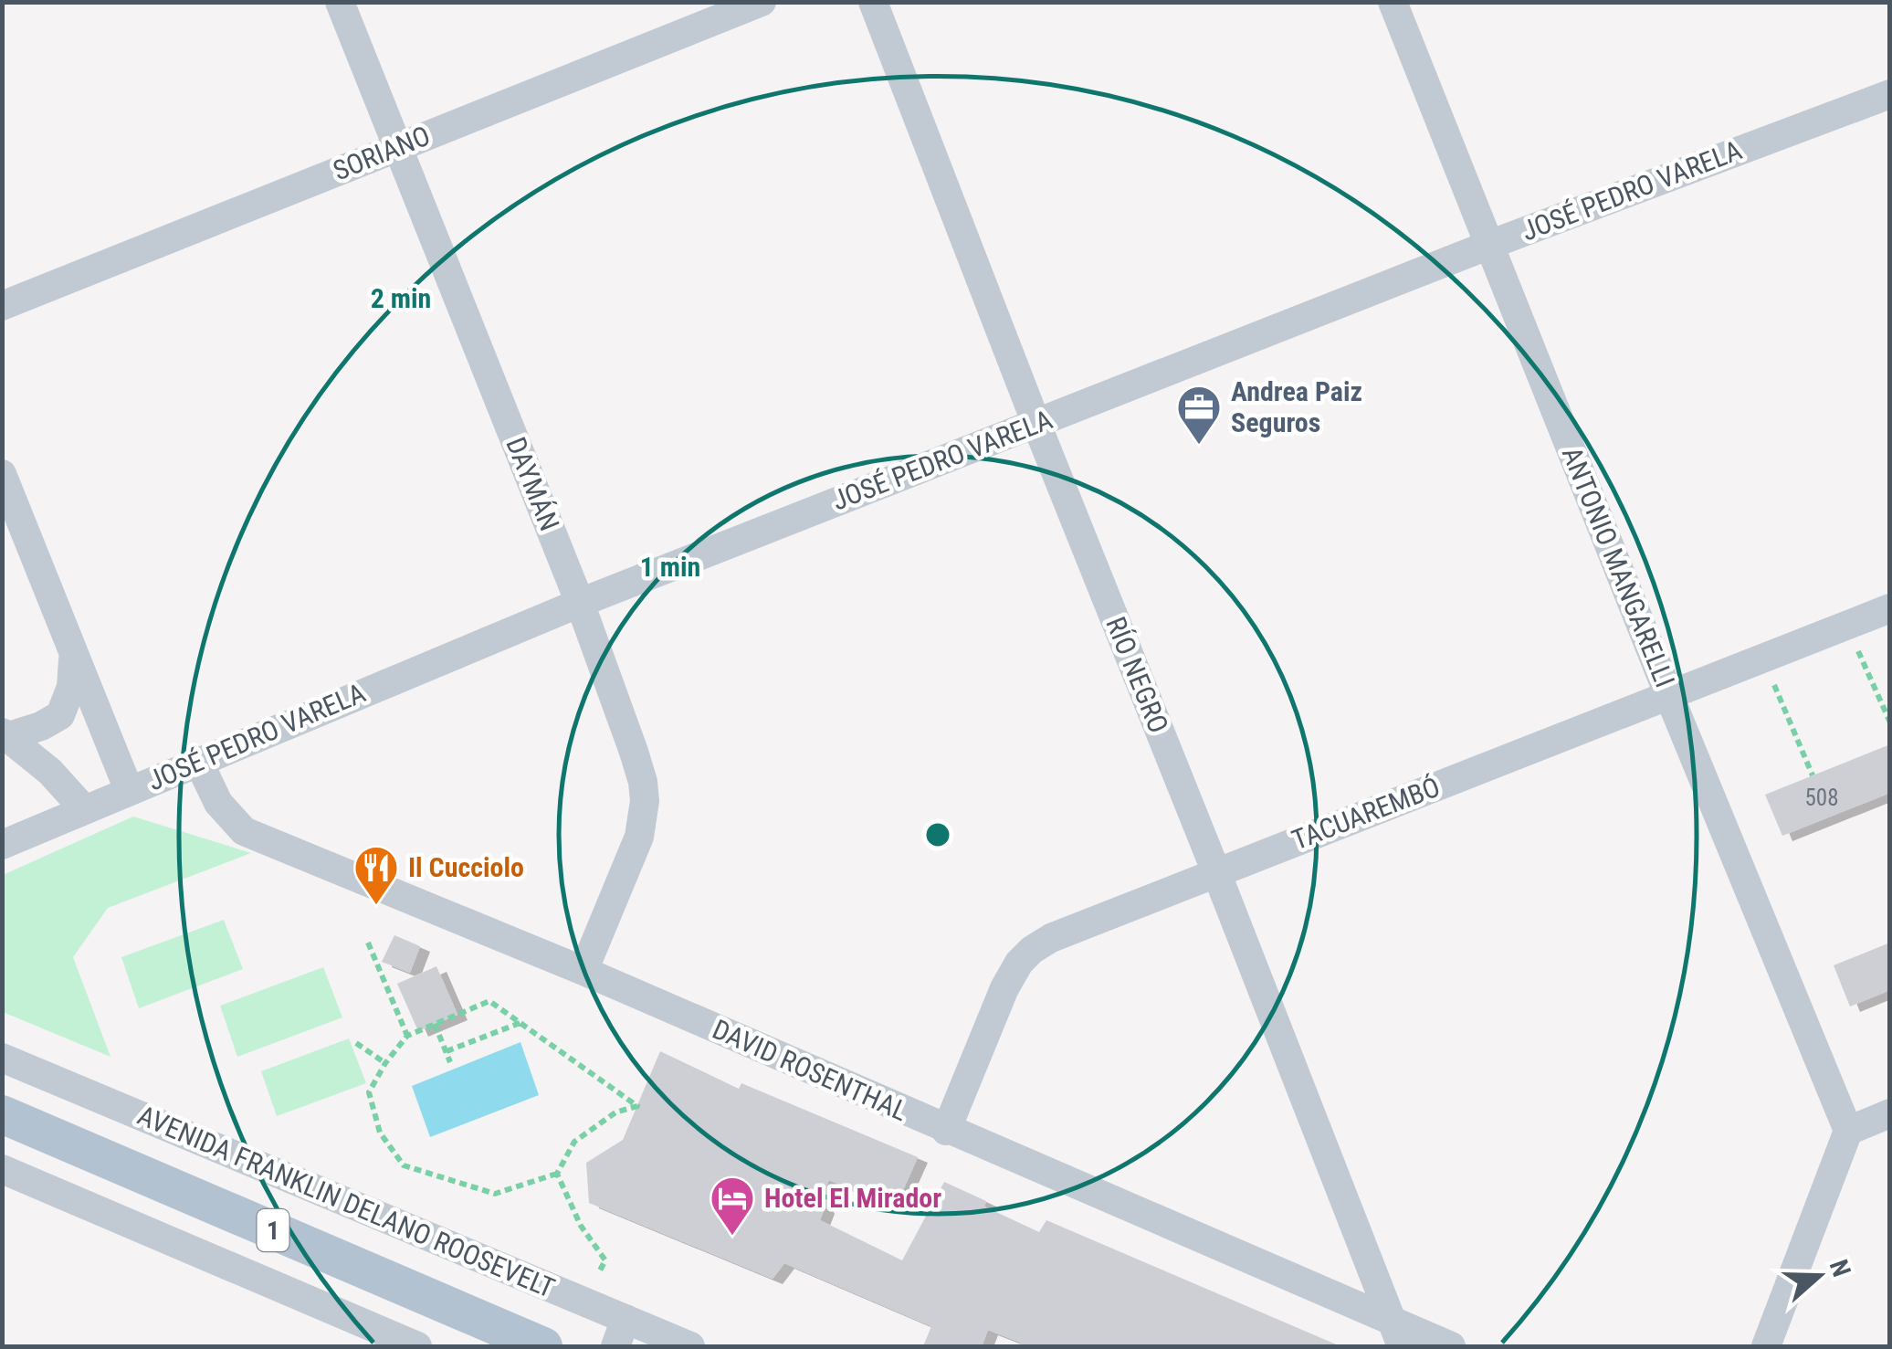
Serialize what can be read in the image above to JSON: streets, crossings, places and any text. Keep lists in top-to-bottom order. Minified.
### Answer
{"streets":{"main road":["AVENIDA FRANKLIN DELANO ROOSEVELT","1"],"street":["SORIANO","JOSÉ PEDRO VARELA","DAYMÁN","ANTONIO MANGARELLI","RÍO NEGRO","TACUAREMBÓ","DAVID ROSENTHAL"]},"crossings":[["SORIANO","DAYMÁN"],["JOSÉ PEDRO VARELA","DAYMÁN"],["JOSÉ PEDRO VARELA","ANTONIO MANGARELLI"],["JOSÉ PEDRO VARELA","RÍO NEGRO"],["JOSÉ PEDRO VARELA","DAVID ROSENTHAL"],["DAYMÁN","DAVID ROSENTHAL"],["ANTONIO MANGARELLI","TACUAREMBÓ"],["RÍO NEGRO","TACUAREMBÓ"],["RÍO NEGRO","DAVID ROSENTHAL"],["TACUAREMBÓ","DAVID ROSENTHAL"]],"places":{"office":["Andrea Paiz Seguros"],"restaurant":["Il Cucciolo"],"hotel":["Hotel El Mirador"]},"house_numbers":["508"],"north":"right","rings":["2 min","1 min"]}
